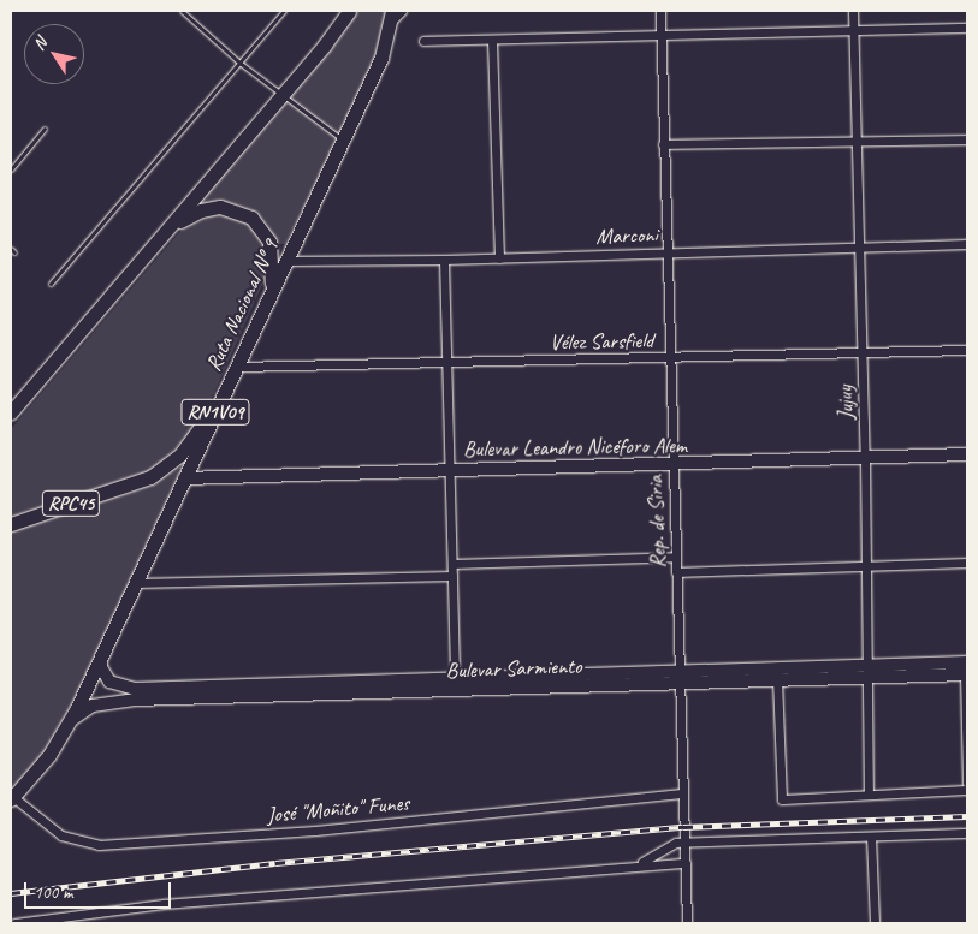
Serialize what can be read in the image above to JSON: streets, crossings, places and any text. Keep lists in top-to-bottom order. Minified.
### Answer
{"streets":{"main road":["Ruta Nacional Nº 9","RN1V09","Bulevar Leandro Nicéforo Alem","RPC45","Bulevar Sarmiento"],"street":["Marconi","Vélez Sarsfield","Jujuy","Rep. de Siria","José \"Moñito\" Funes"]},"crossings":[["Marconi","Ruta Nacional Nº 9"],["Marconi","Jujuy"],["Marconi","Rep. de Siria"],["Ruta Nacional Nº 9","Vélez Sarsfield"],["Ruta Nacional Nº 9","RN1V09"],["Ruta Nacional Nº 9","Bulevar Leandro Nicéforo Alem"],["Ruta Nacional Nº 9","RPC45"],["Ruta Nacional Nº 9","Bulevar Sarmiento"],["Ruta Nacional Nº 9","José \"Moñito\" Funes"],["Vélez Sarsfield","Jujuy"],["Vélez Sarsfield","Rep. de Siria"],["Jujuy","Bulevar Leandro Nicéforo Alem"],["Jujuy","Bulevar Sarmiento"],["Bulevar Leandro Nicéforo Alem","Rep. de Siria"],["Rep. de Siria","Bulevar Sarmiento"],["Rep. de Siria","José \"Moñito\" Funes"]],"scale_bar":"100 m","north":"top left"}
